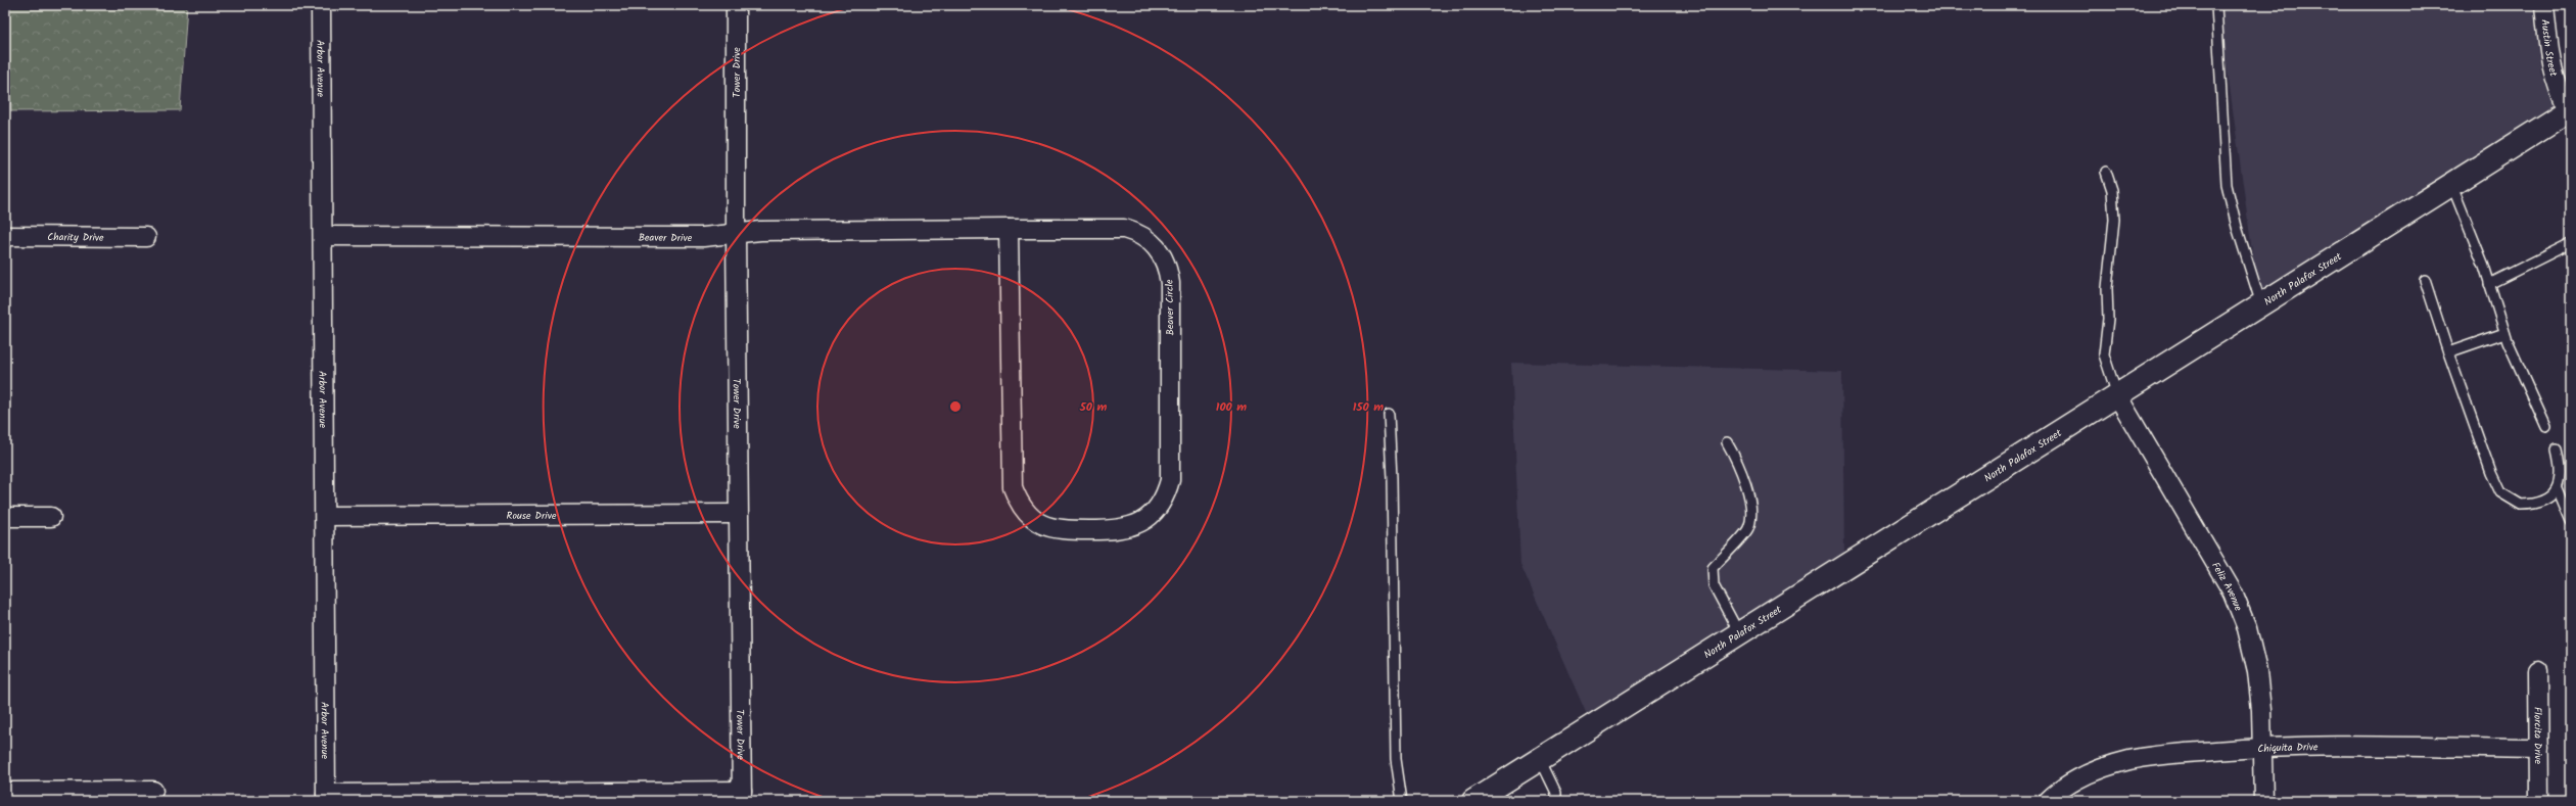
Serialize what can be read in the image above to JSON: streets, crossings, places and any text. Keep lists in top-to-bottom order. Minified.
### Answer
{"streets":{"main road":["North Palafox Street"],"street":["Austin Street","Arbor Avenue","Tower Drive","Charity Drive","Beaver Drive","Beaver Circle","Rouse Drive","Feliz Avenue","Florcita Drive","Chiquita Drive"]},"crossings":[["Austin Street","North Palafox Street"],["Arbor Avenue","Beaver Drive"],["Arbor Avenue","Rouse Drive"],["Tower Drive","Beaver Drive"],["Tower Drive","Rouse Drive"],["Beaver Drive","Beaver Circle"],["North Palafox Street","Feliz Avenue"],["Feliz Avenue","Chiquita Drive"],["Florcita Drive","Chiquita Drive"]],"rings":["50 m","100 m","150 m"]}
